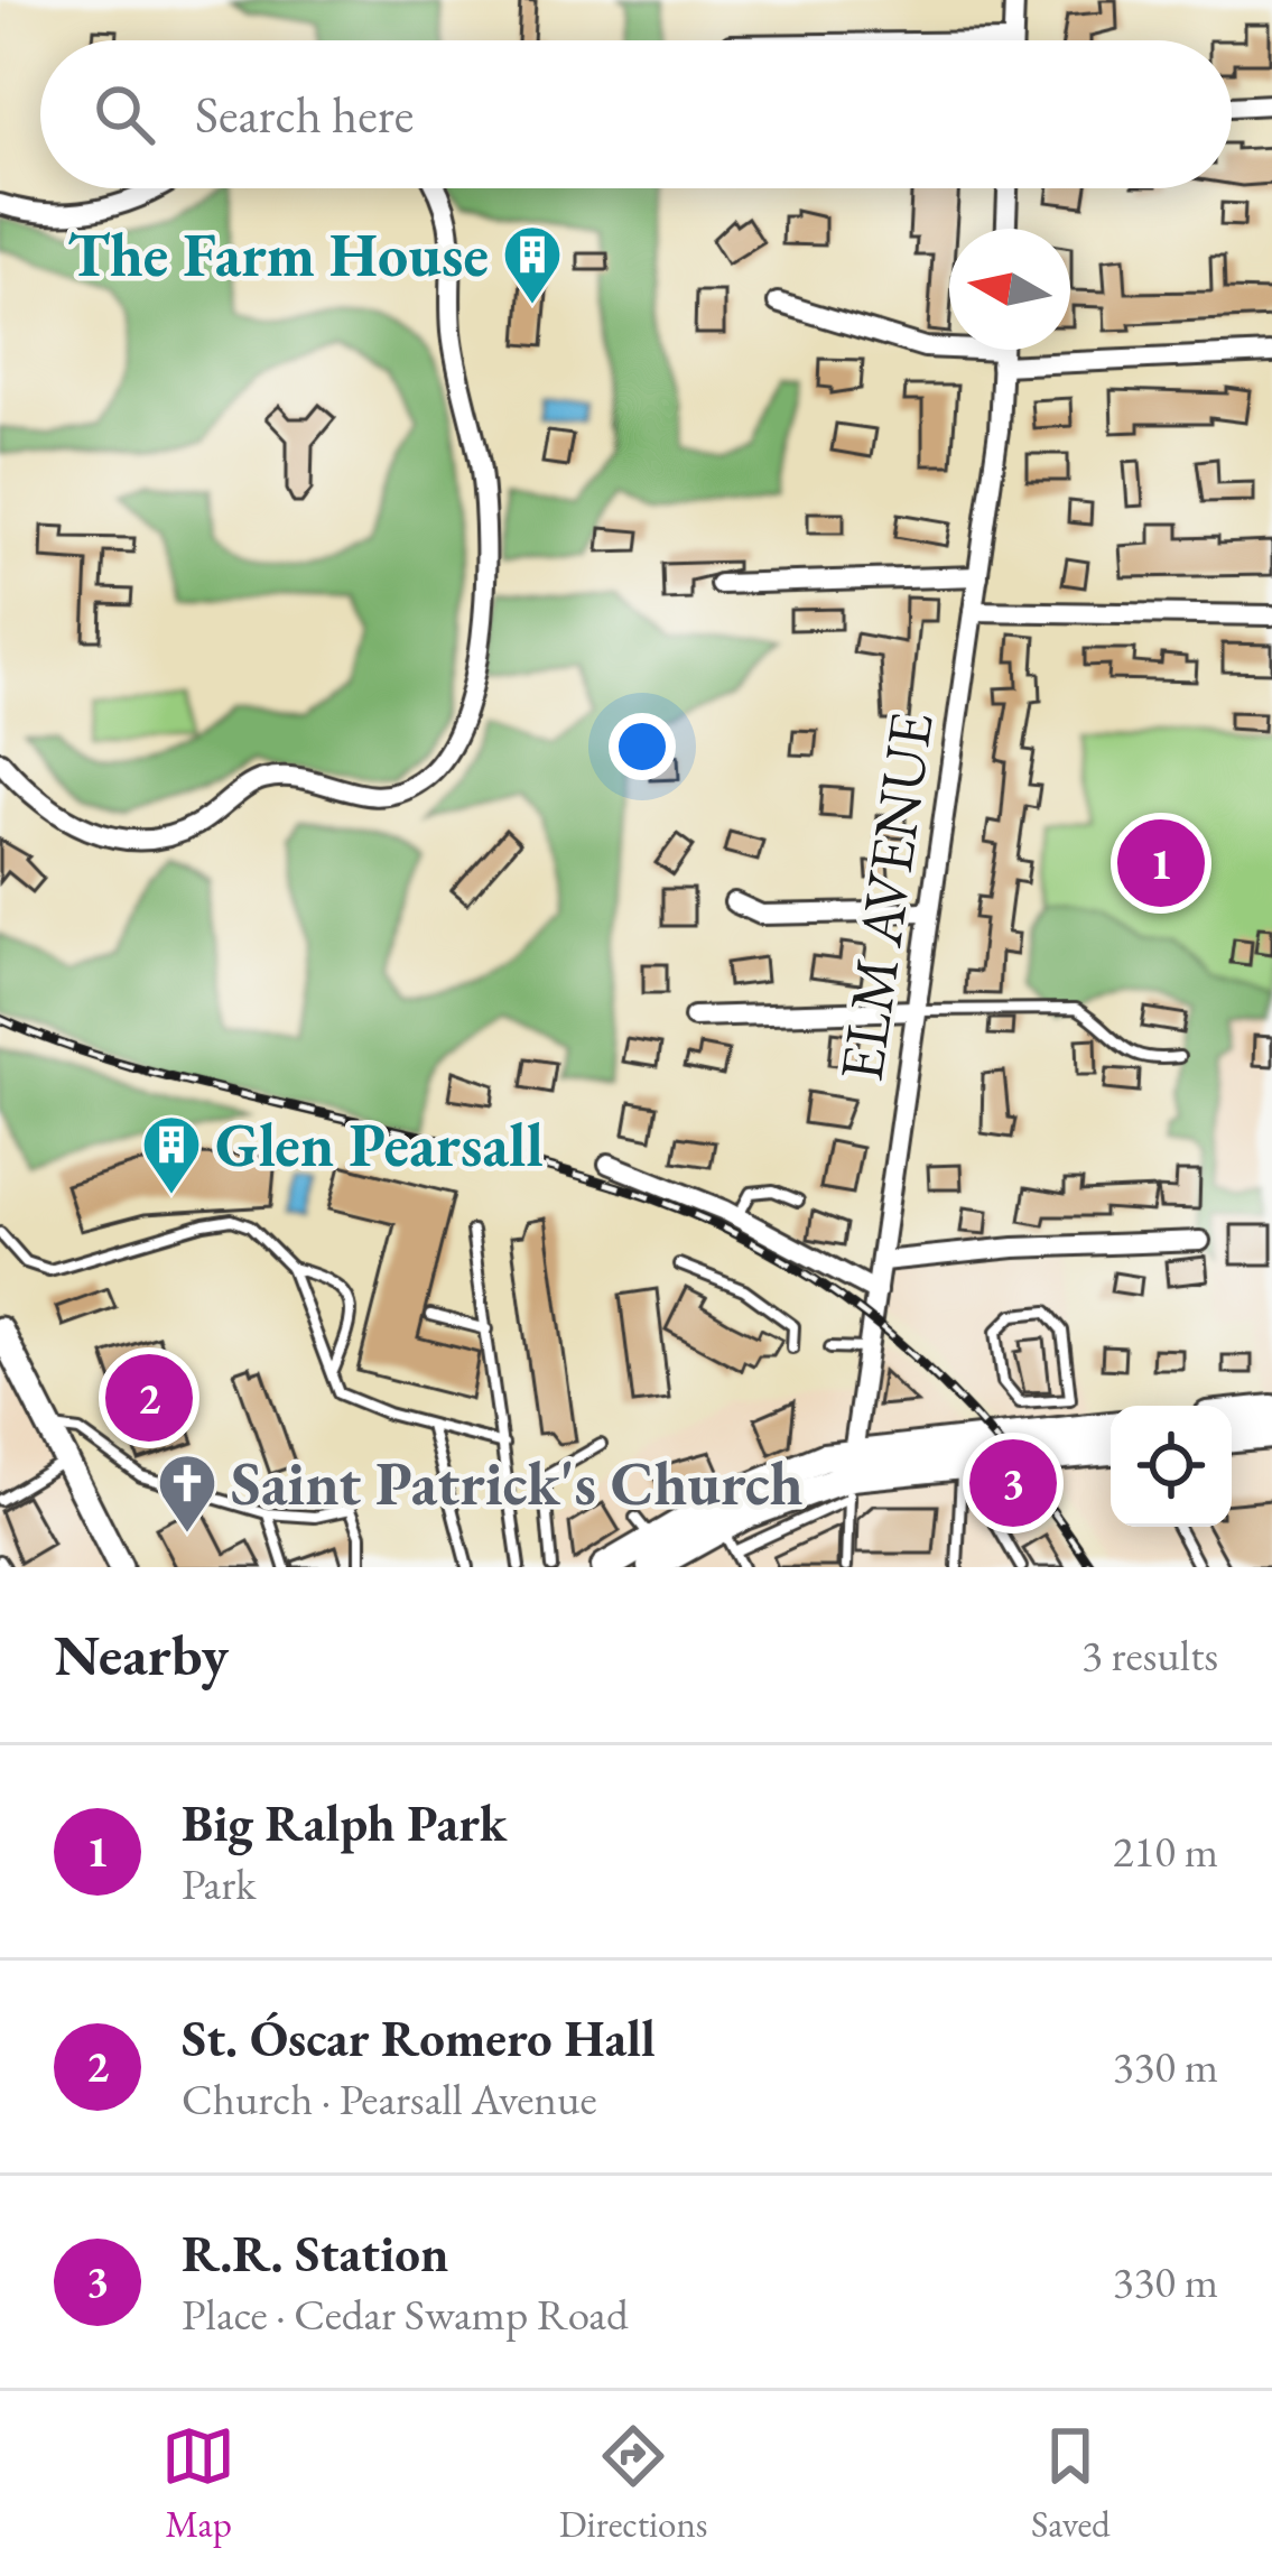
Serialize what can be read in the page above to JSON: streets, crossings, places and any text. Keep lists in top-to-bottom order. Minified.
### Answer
{"streets":{"street":["ELM AVENUE"]},"places":{"building":["The Farm House","Glen Pearsall"],"church":["Saint Patrick's Church"]},"north":"left","page":{"search":"Search here","pins":["1","2","3"],"heading":["Nearby","3 results"],"list":[{"mark":"1","name":"Big Ralph Park","note":"Park","value":"210 m"},{"mark":"2","name":"St. Óscar Romero Hall","note":"Church · Pearsall Avenue","value":"330 m"},{"mark":"3","name":"R.R. Station","note":"Place · Cedar Swamp Road","value":"330 m"}],"nav":["Map","Directions","Saved"]}}
